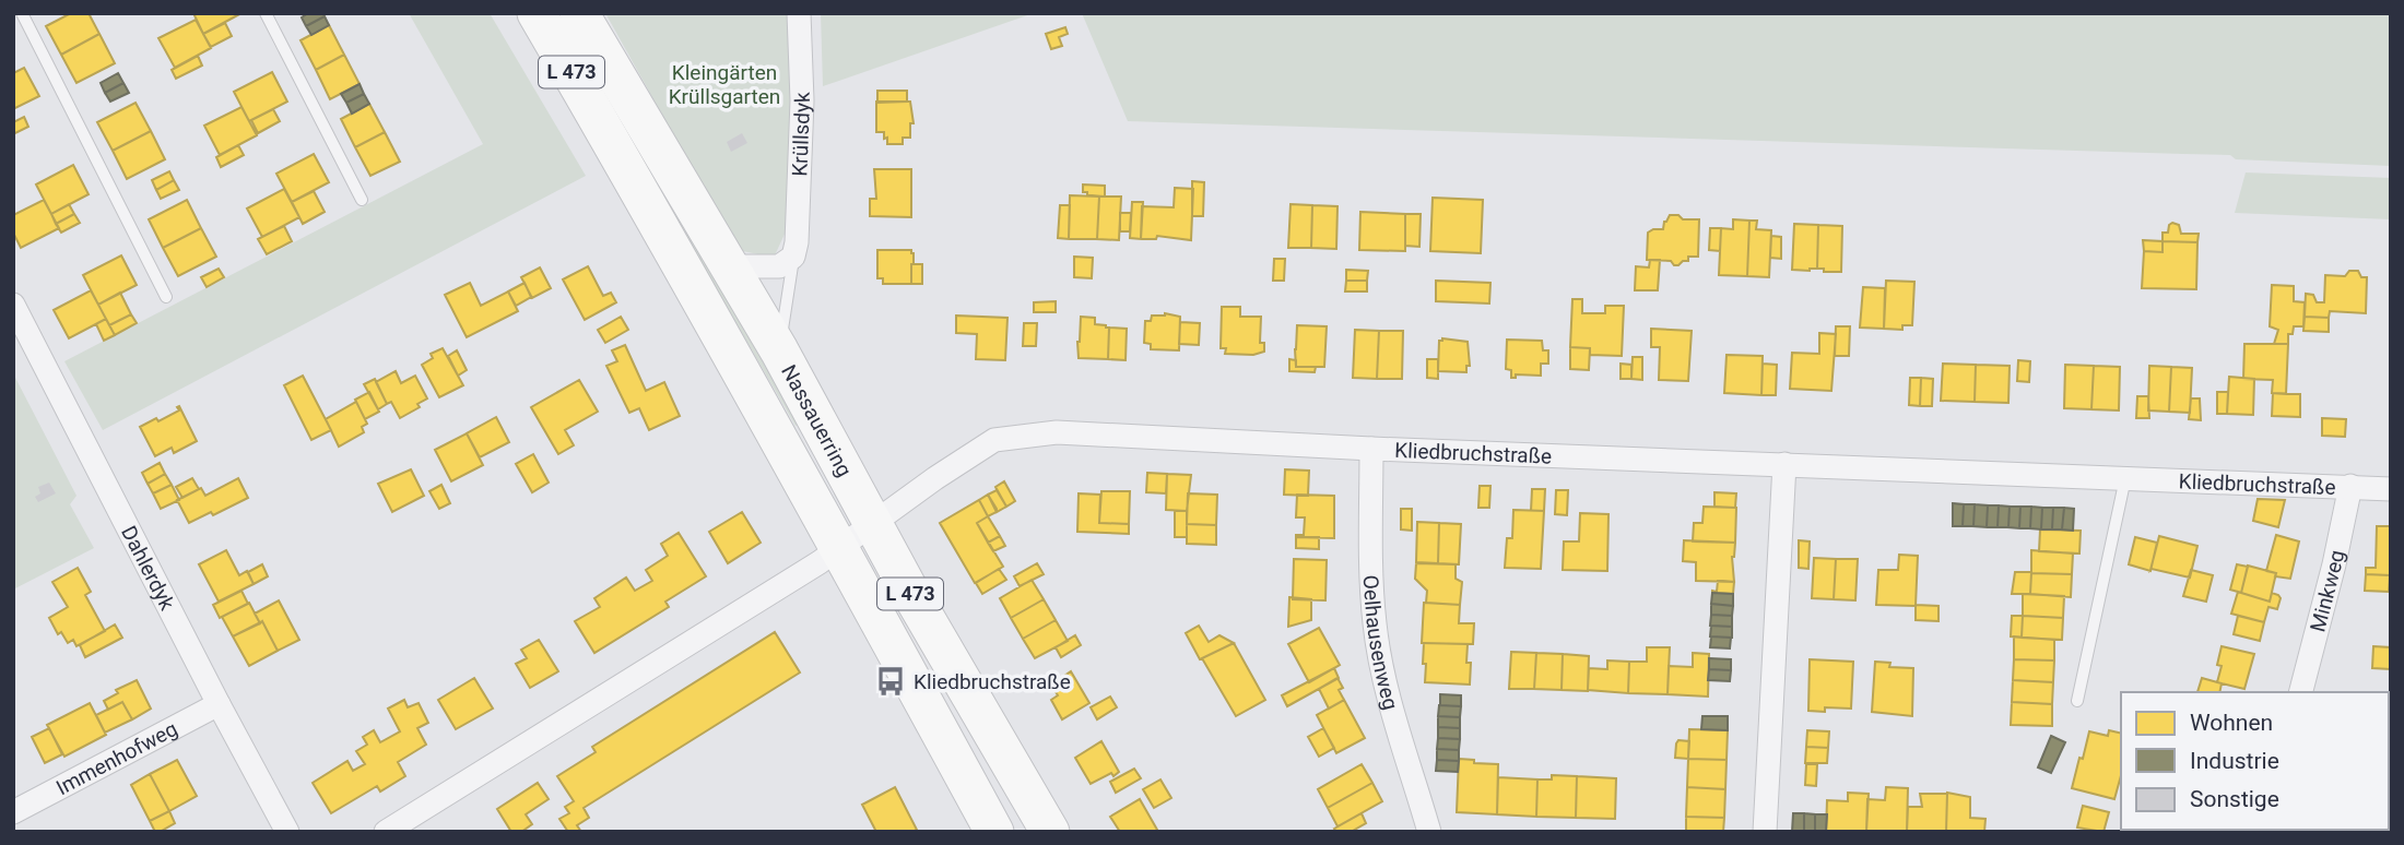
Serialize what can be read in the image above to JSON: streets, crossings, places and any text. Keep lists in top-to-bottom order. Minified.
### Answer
{"streets":{"main road":["L 473","Nassauerring"],"street":["Krüllsdyk","Kliedbruchstraße","Dahlerdyk","Minkweg","Oelhausenweg","Immenhofweg"]},"crossings":[["Krüllsdyk","Nassauerring"],["Nassauerring","Kliedbruchstraße"],["Kliedbruchstraße","Minkweg"],["Kliedbruchstraße","Oelhausenweg"],["Dahlerdyk","Immenhofweg"]],"parks":["Kleingärten Krüllsgarten"],"places":{"bus stop":["Kliedbruchstraße"]},"legend":["Wohnen","Industrie","Sonstige"]}
